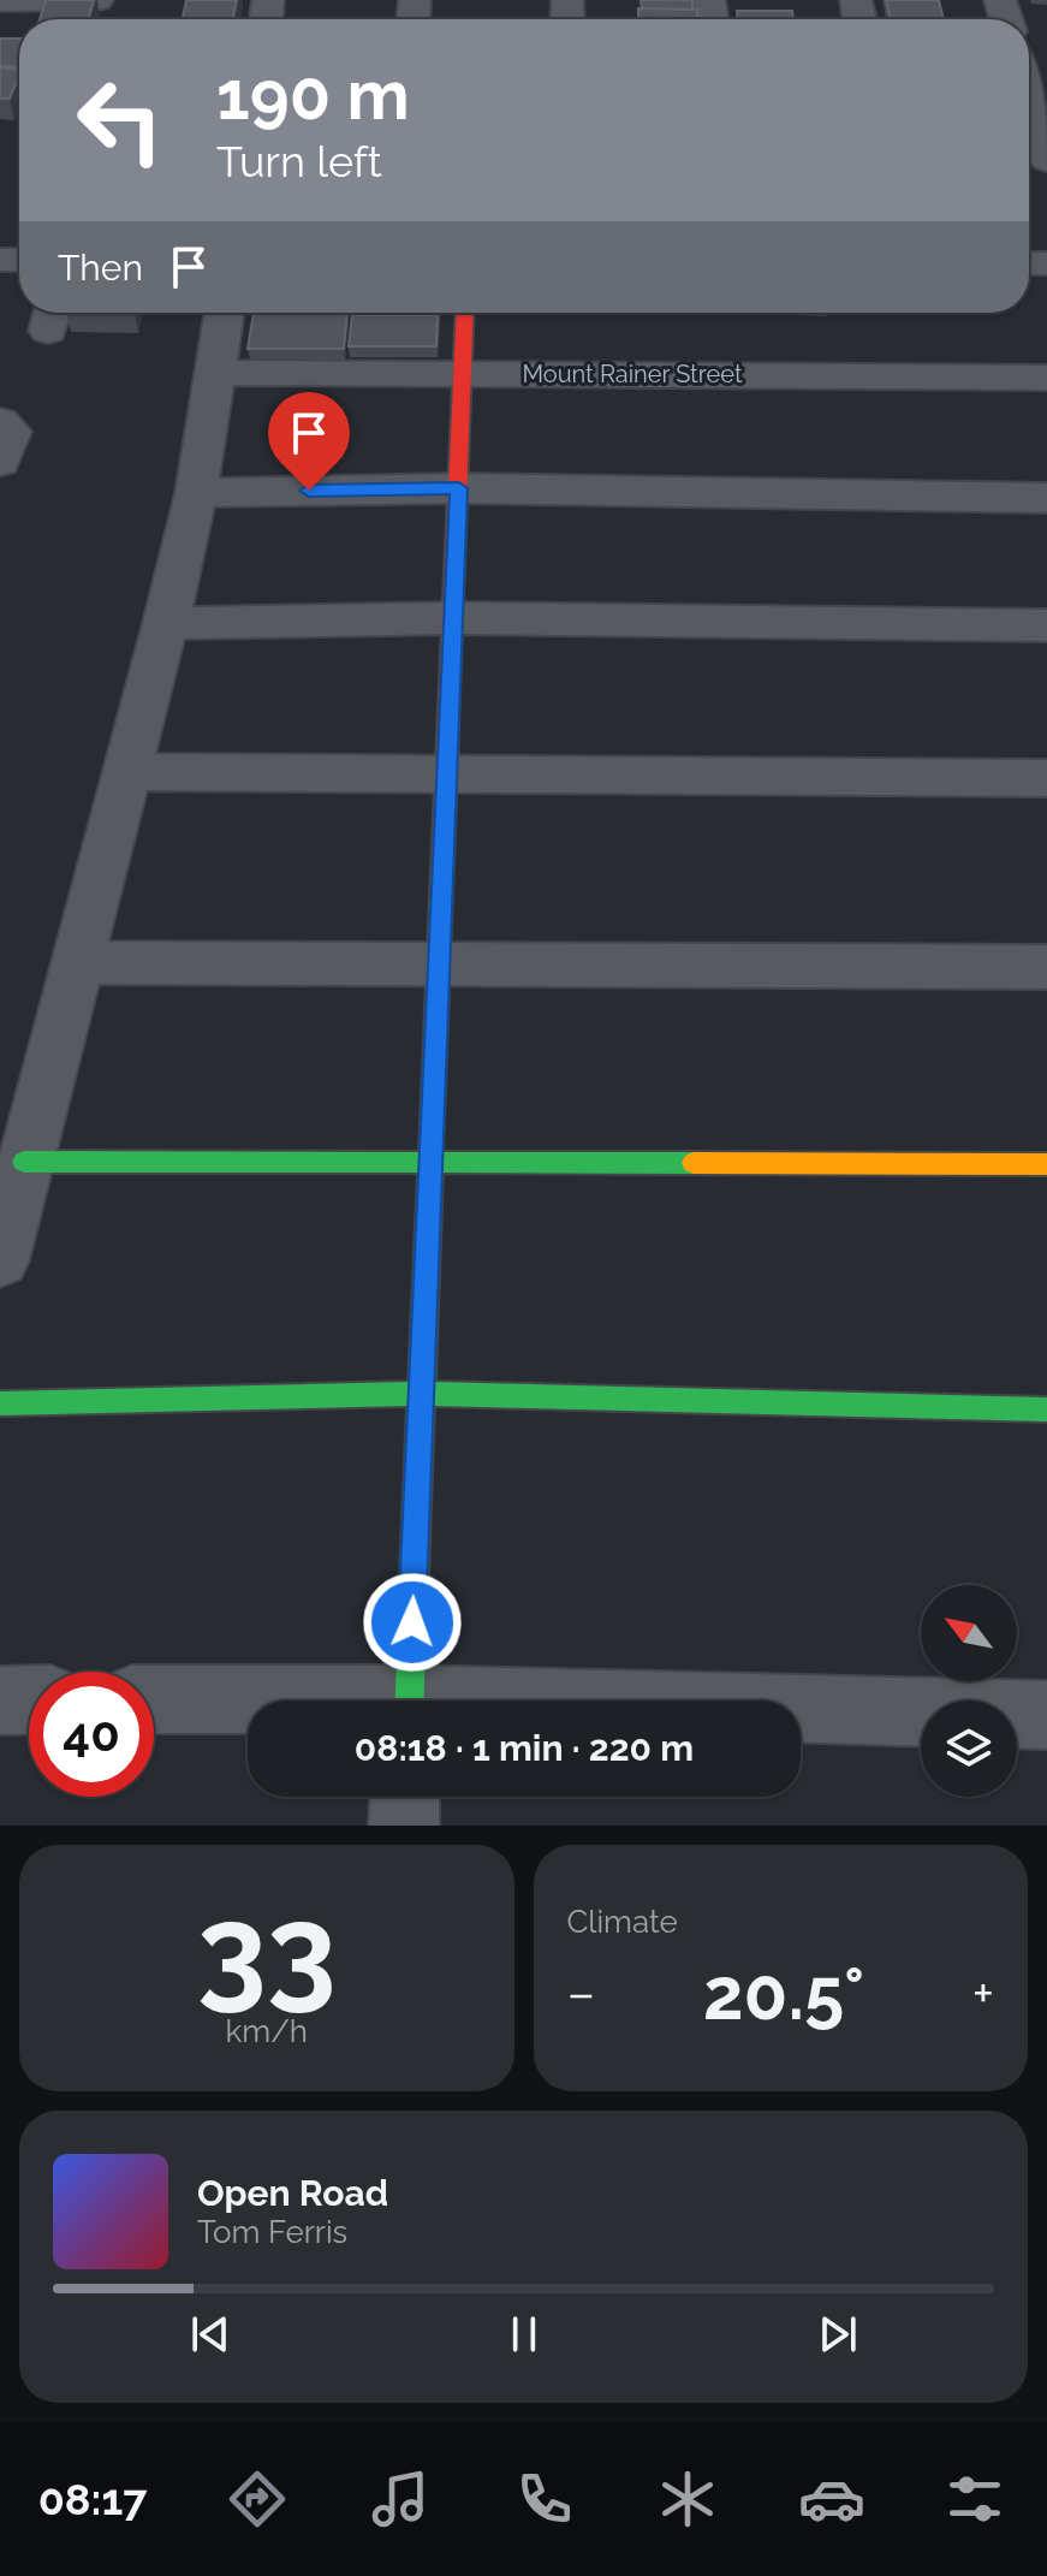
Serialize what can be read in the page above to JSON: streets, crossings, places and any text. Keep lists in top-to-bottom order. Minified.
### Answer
{"streets":{"street":["Mount Rainer Street"]},"north":"top left","page":{"turn":["190 m","Turn left"],"then":"Then","limit":"40","trip":"08:18 · 1 min · 220 m","tile":[["33","km/h"],"Climate"],"heat":["−","20.5°","+"],"song":["Open Road","Tom Ferris"],"tabs":"08:17"}}
